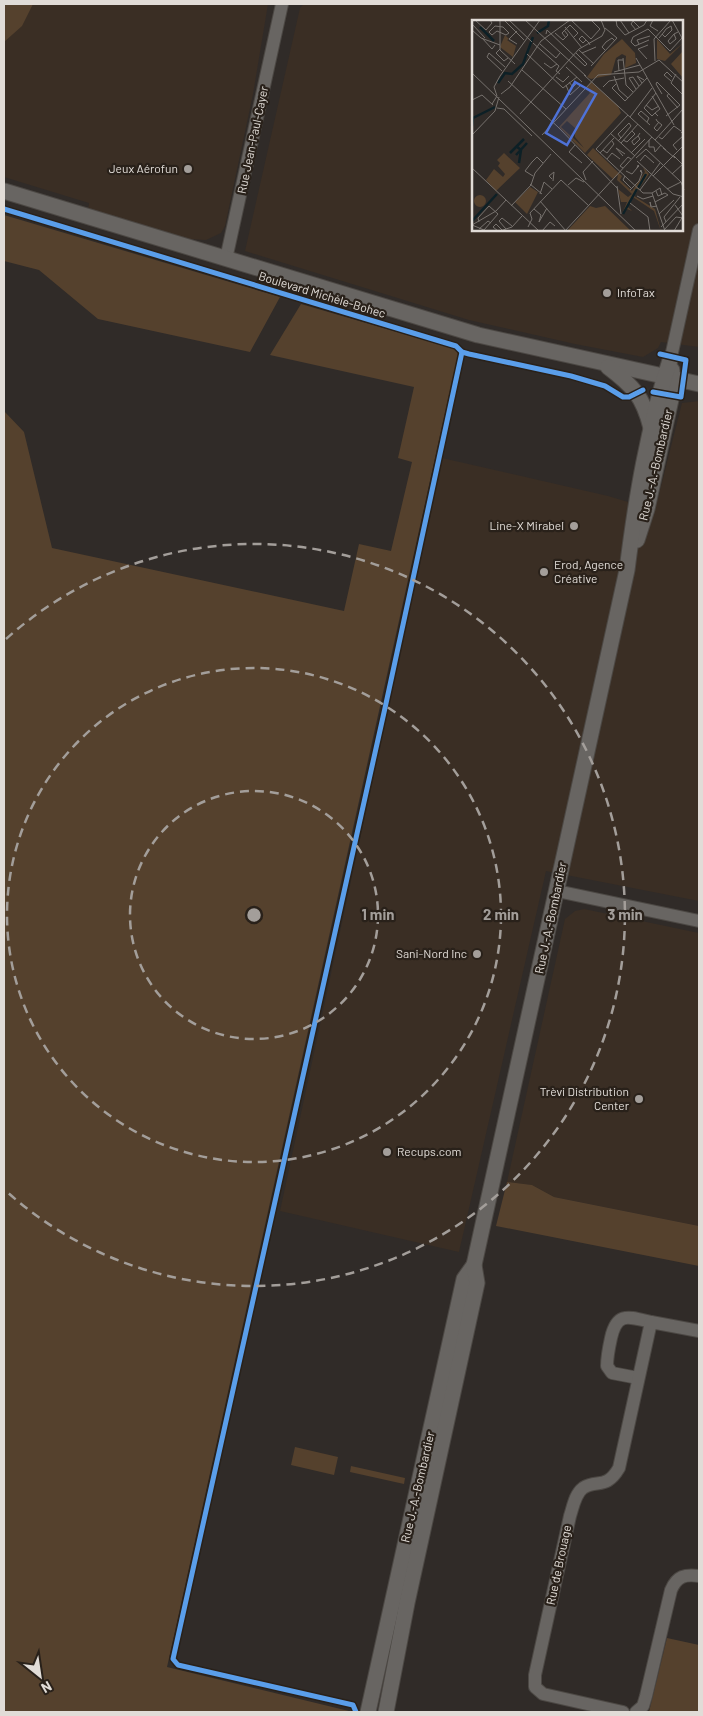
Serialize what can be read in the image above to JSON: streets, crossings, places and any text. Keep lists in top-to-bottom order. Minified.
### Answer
{"streets":{"street":["Rue Jean-Paul-Cayer","Boulevard Michèle-Bohec","Rue J.-A.-Bombardier","Rue de Brouage"]},"crossings":[["Rue Jean-Paul-Cayer","Boulevard Michèle-Bohec"],["Boulevard Michèle-Bohec","Rue J.-A.-Bombardier"]],"places":["Jeux Aérofun","InfoTax","Line-X Mirabel","Erod, Agence Créative","Sani-Nord Inc","Trèvi Distribution Center","Recups.com"],"north":"bottom right","rings":["1 min","2 min","3 min"]}
